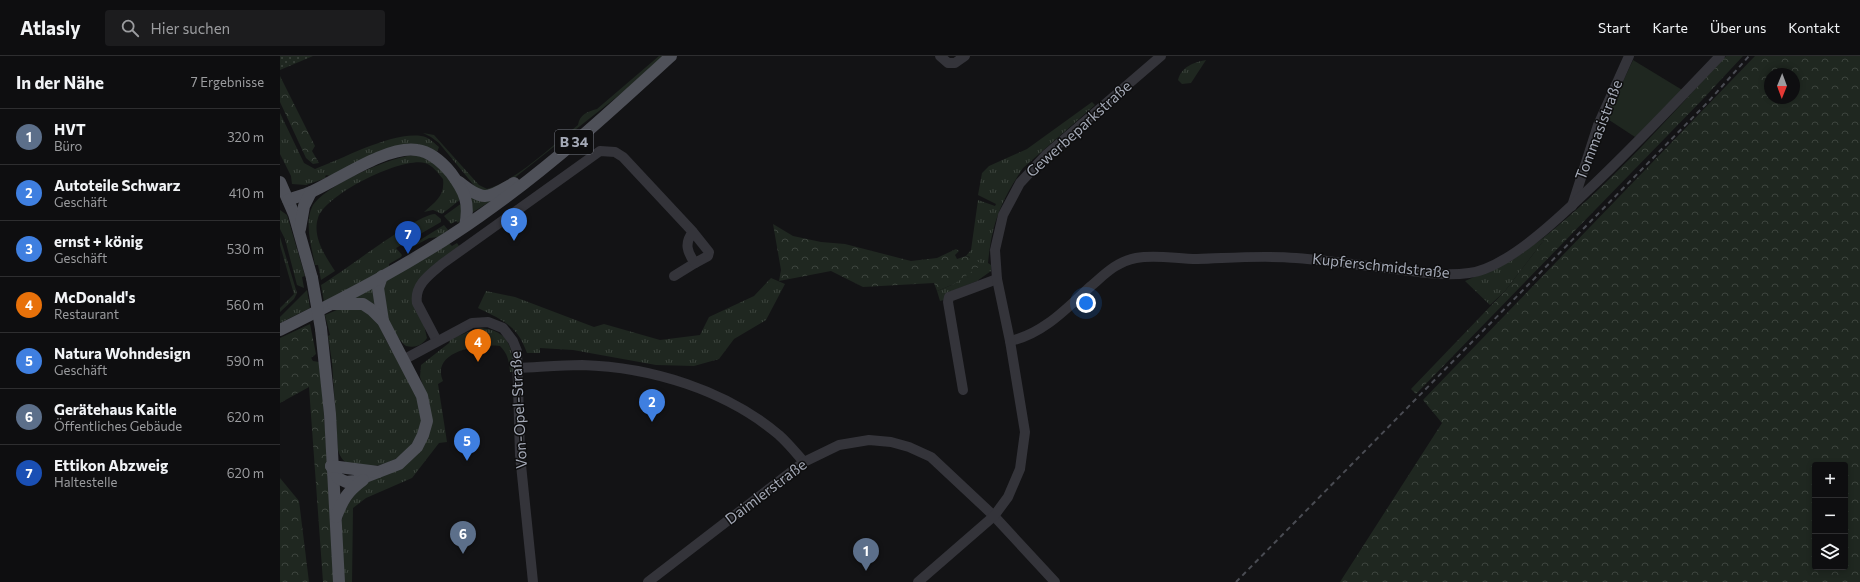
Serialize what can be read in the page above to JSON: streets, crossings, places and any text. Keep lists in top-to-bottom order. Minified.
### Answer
{"streets":{"main road":["B 34"],"street":["Gewerbeparkstraße","Tommasistraße","Kupferschmidstraße","Von-Opel-Straße","Daimlerstraße"]},"crossings":[["Gewerbeparkstraße","Kupferschmidstraße"],["Gewerbeparkstraße","Daimlerstraße"],["Tommasistraße","Kupferschmidstraße"]],"north":"bottom","page":{"header":"Atlasly","search":"Hier suchen","nav":["Start","Karte","Über uns","Kontakt"],"heading":["In der Nähe","7 Ergebnisse"],"list":[{"mark":"1","name":"HVT","note":"Büro","value":"320 m"},{"mark":"2","name":"Autoteile Schwarz","note":"Geschäft","value":"410 m"},{"mark":"3","name":"ernst + könig","note":"Geschäft","value":"530 m"},{"mark":"4","name":"McDonald's","note":"Restaurant","value":"560 m"},{"mark":"5","name":"Natura Wohndesign","note":"Geschäft","value":"590 m"},{"mark":"6","name":"Gerätehaus Kaitle","note":"Öffentliches Gebäude","value":"620 m"},{"mark":"7","name":"Ettikon Abzweig","note":"Haltestelle","value":"620 m"}],"pins":["3","7","4","2","5","6","1"],"map_buttons":["+","−"]}}
